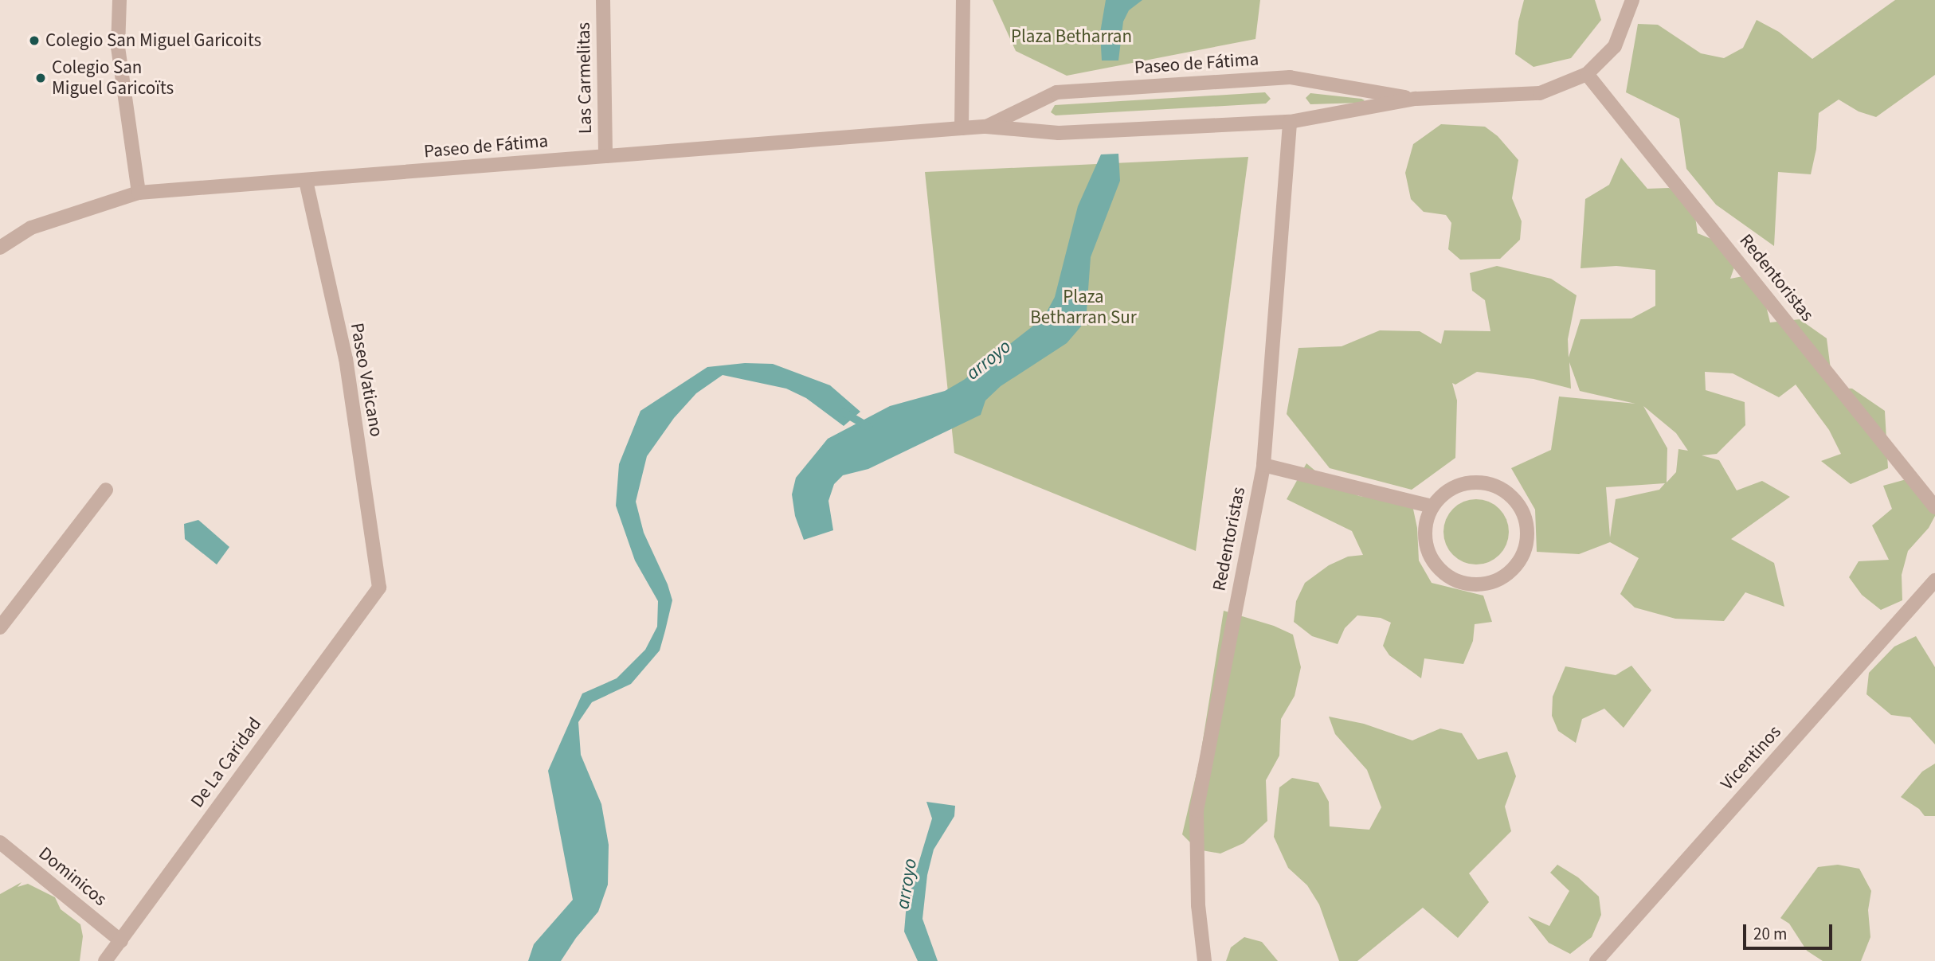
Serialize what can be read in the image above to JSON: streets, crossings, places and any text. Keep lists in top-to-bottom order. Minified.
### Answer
{"streets":{"street":["Paseo de Fátima","Las Carmelitas","Redentoristas","Paseo Vaticano","Vicentinos","De La Caridad","Dominicos"]},"crossings":[["Paseo de Fátima","Las Carmelitas"],["Paseo de Fátima","Redentoristas"],["Paseo de Fátima","Paseo Vaticano"],["Paseo Vaticano","De La Caridad"],["De La Caridad","Dominicos"]],"water":["arroyo"],"parks":["Plaza Betharran","Plaza Betharran Sur"],"places":["Colegio San Miguel Garicoits","Colegio San Miguel Garicoïts"],"scale_bar":"20 m"}
